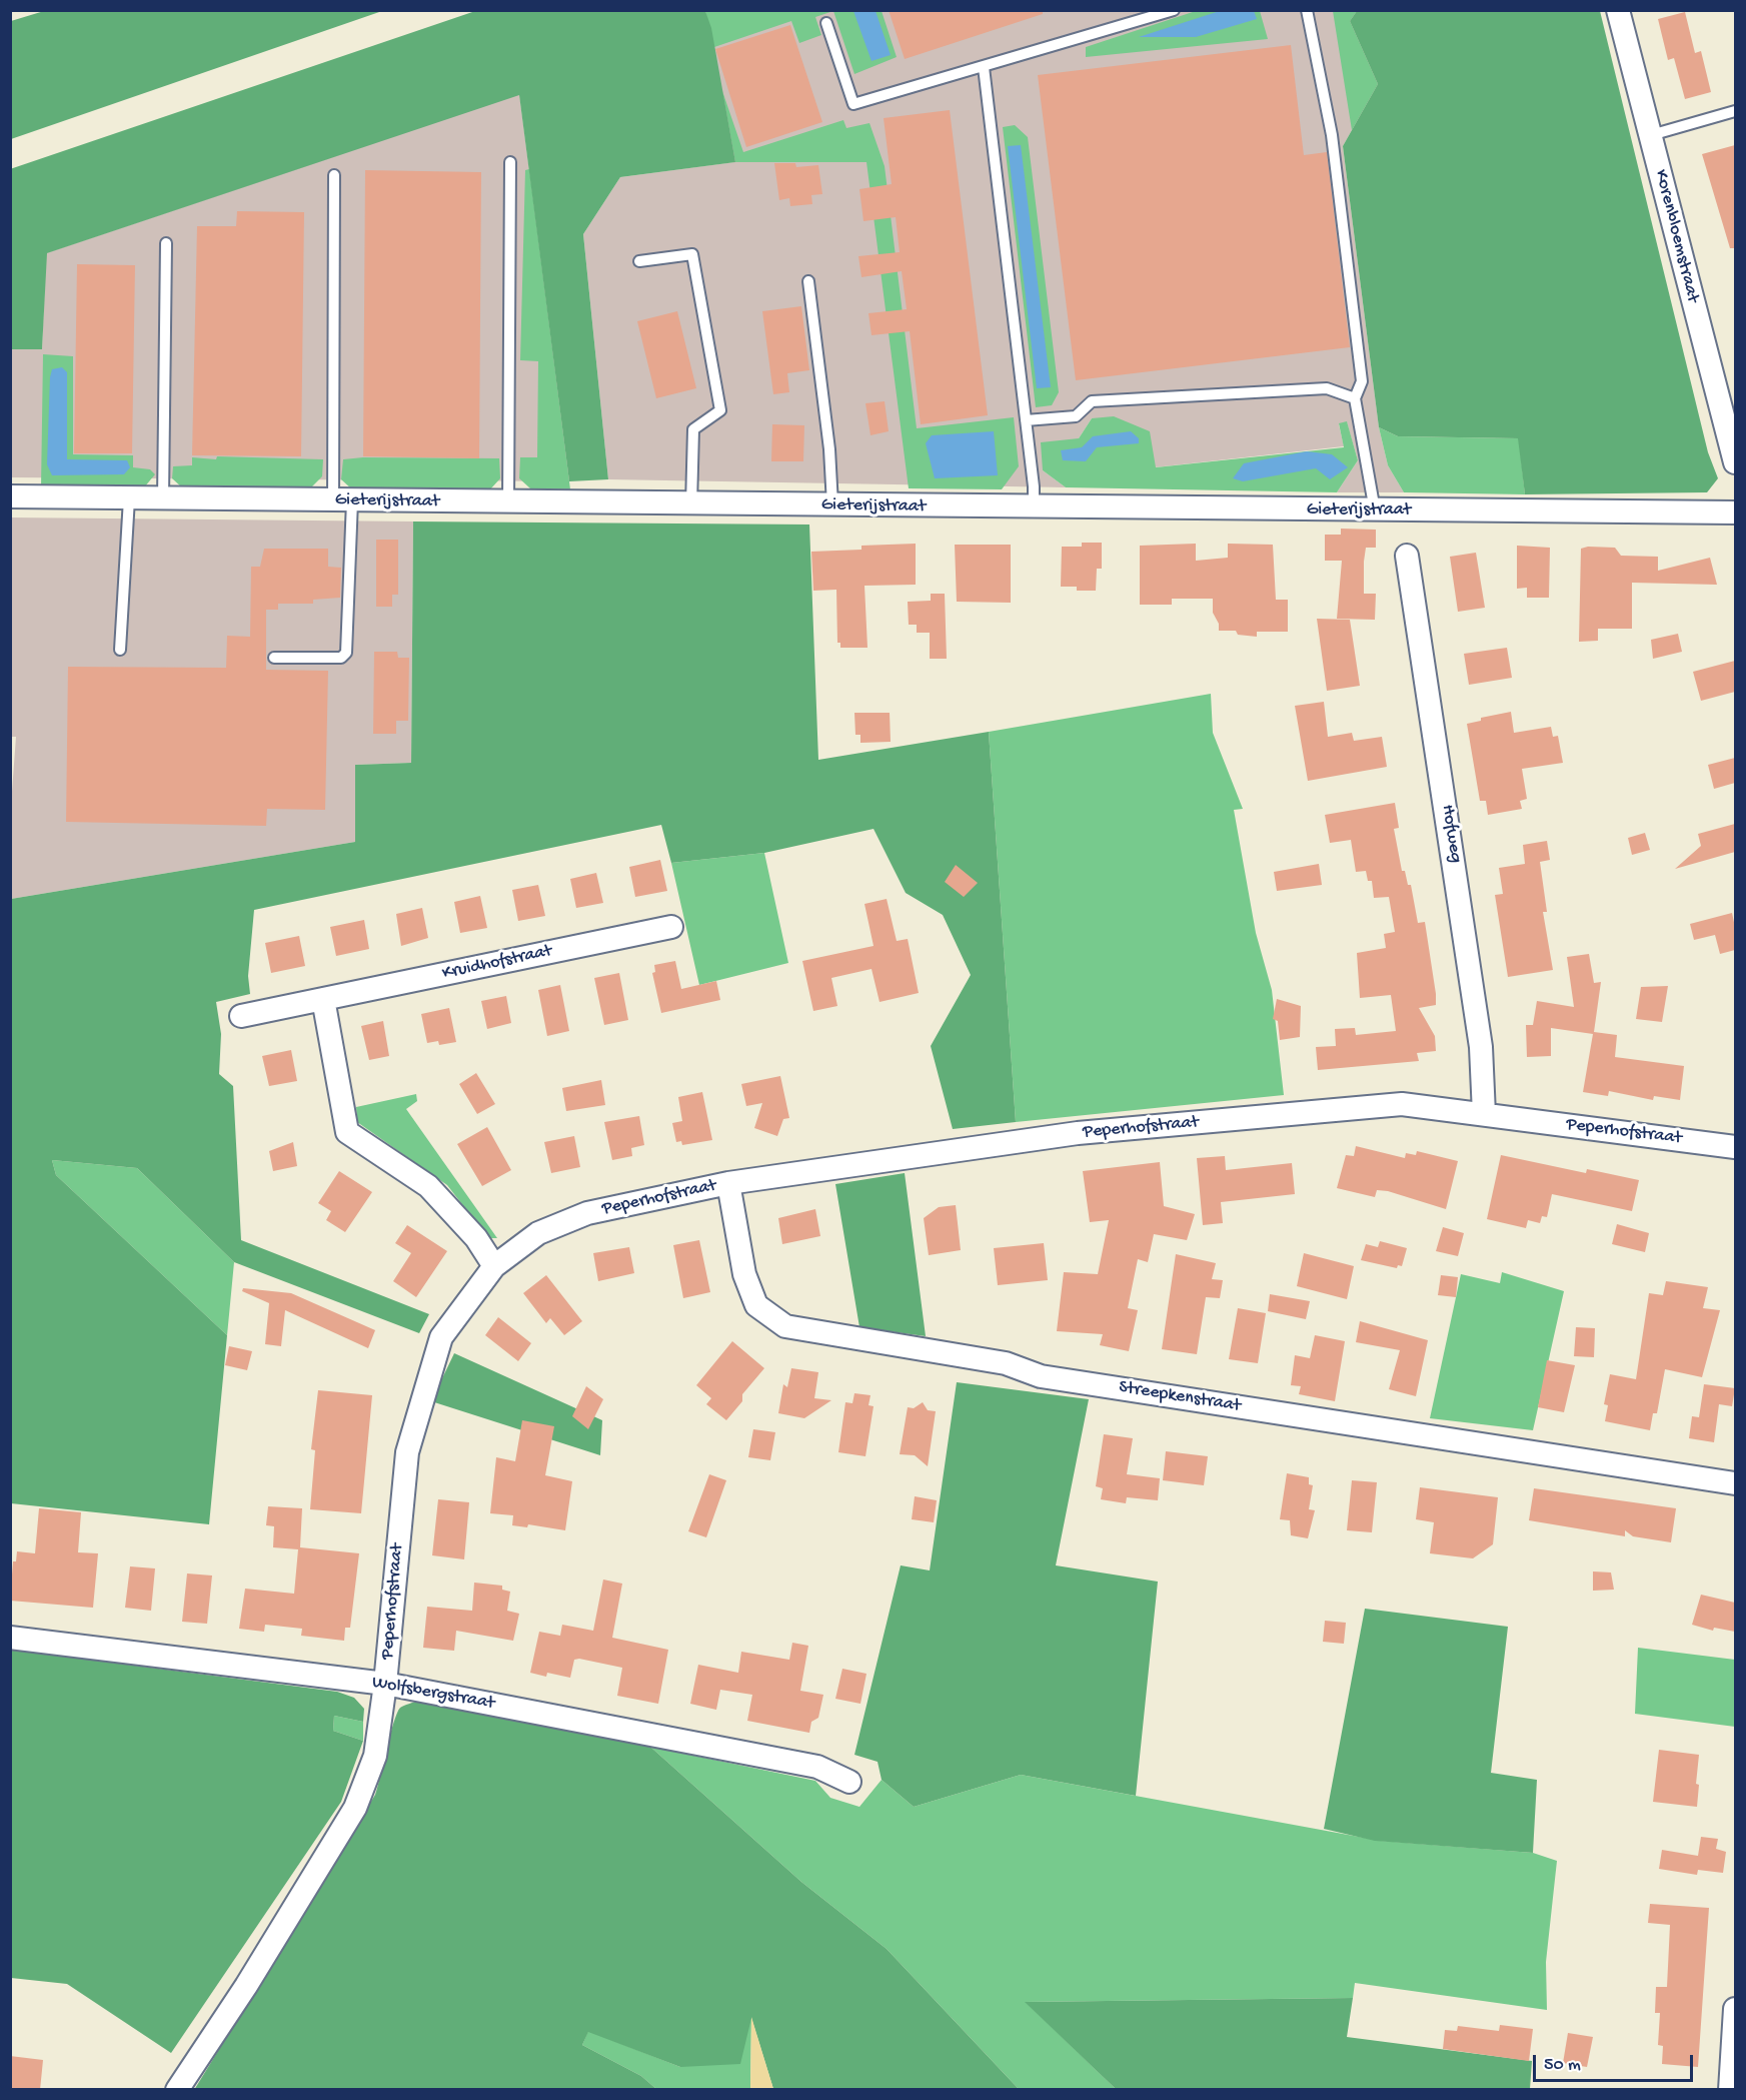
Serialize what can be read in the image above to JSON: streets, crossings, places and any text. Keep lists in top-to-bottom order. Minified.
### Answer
{"streets":{"street":["Korenbloemstraat","Gieterijstraat","Hofweg","Kruidhofstraat","Peperhofstraat","Streepkenstraat","Wolfsbergstraat"]},"crossings":[["Hofweg","Peperhofstraat"],["Peperhofstraat","Streepkenstraat"],["Peperhofstraat","Wolfsbergstraat"]],"scale_bar":"50 m"}
